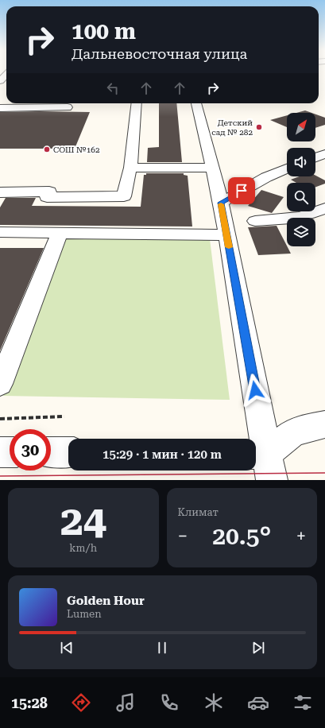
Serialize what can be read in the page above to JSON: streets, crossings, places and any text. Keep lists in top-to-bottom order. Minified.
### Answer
{"places":["Детский сад № 282","СОШ №162"],"north":"top right","page":{"turn":["100 m","Дальневосточная улица"],"limit":"30","trip":"15:29 · 1 мин · 120 m","tile":[["24","km/h"],"Климат"],"heat":["−","20.5°","+"],"song":["Golden Hour","Lumen"],"tabs":"15:28"}}
